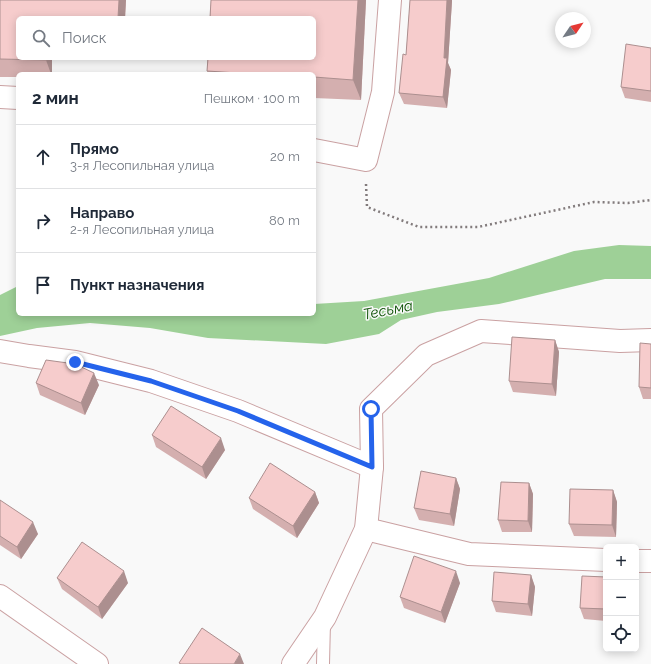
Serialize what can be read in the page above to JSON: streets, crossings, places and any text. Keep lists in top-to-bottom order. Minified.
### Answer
{"water":["Тесьма"],"north":"top right","page":{"search":"Поиск","heading":["2 мин","Пешком · 100 m"],"list":[["Прямо","3-я Лесопильная улица","20 m"],["Направо","2-я Лесопильная улица","80 m"],"Пункт назначения"],"map_buttons":["+","−"]}}
